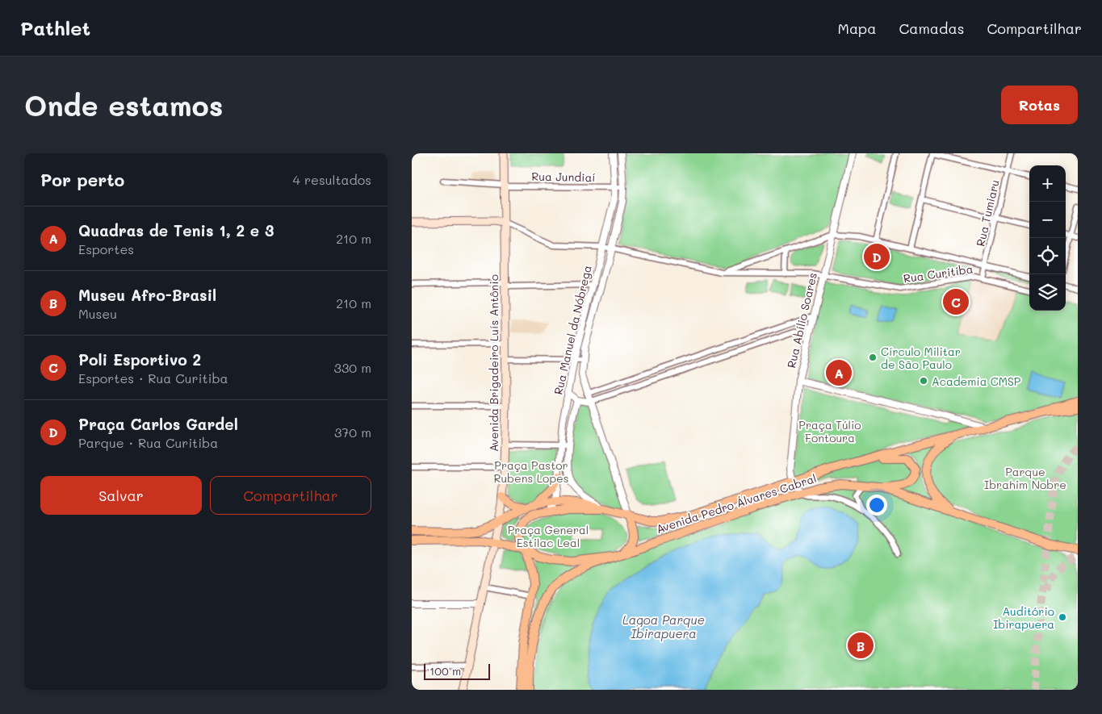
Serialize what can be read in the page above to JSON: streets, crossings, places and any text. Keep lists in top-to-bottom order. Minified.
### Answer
{"streets":{"main road":["Avenida Brigadeiro Luís Antônio","Avenida Pedro Álvares Cabral"],"street":["Rua Jundiaí","Rua Tumiaru","Rua Curitiba","Rua Abílio Soares","Rua Manuel da Nóbrega"]},"crossings":[["Rua Jundiaí","Rua Manuel da Nóbrega"],["Rua Jundiaí","Avenida Brigadeiro Luís Antônio"],["Rua Tumiaru","Rua Curitiba"],["Rua Curitiba","Rua Abílio Soares"],["Rua Curitiba","Rua Manuel da Nóbrega"],["Rua Curitiba","Avenida Brigadeiro Luís Antônio"],["Rua Abílio Soares","Avenida Pedro Álvares Cabral"],["Rua Manuel da Nóbrega","Avenida Pedro Álvares Cabral"]],"water":["Lagoa Parque Ibirapuera"],"parks":["Praça Túlio Fontoura","Praça Pastor Rubens Lopes","Parque Ibrahim Nobre","Praça General Estilac Leal"],"places":["Círculo Militar de São Paulo","Academia CMSP","Auditório Ibirapuera"],"scale_bar":"100 m","page":{"header":"Pathlet","nav":["Mapa","Camadas","Compartilhar"],"buttons":["Rotas",["Salvar","Compartilhar"]],"title":"Onde estamos","heading":["Por perto","4 resultados"],"map_buttons":["+","−"],"list":[{"mark":"A","name":"Quadras de Tenis 1, 2 e 3","note":"Esportes","value":"210 m"},{"mark":"B","name":"Museu Afro-Brasil","note":"Museu","value":"210 m"},{"mark":"C","name":"Poli Esportivo 2","note":"Esportes · Rua Curitiba","value":"330 m"},{"mark":"D","name":"Praça Carlos Gardel","note":"Parque · Rua Curitiba","value":"370 m"}],"pins":["D","C","A","B"],"scale":"100 m"}}
